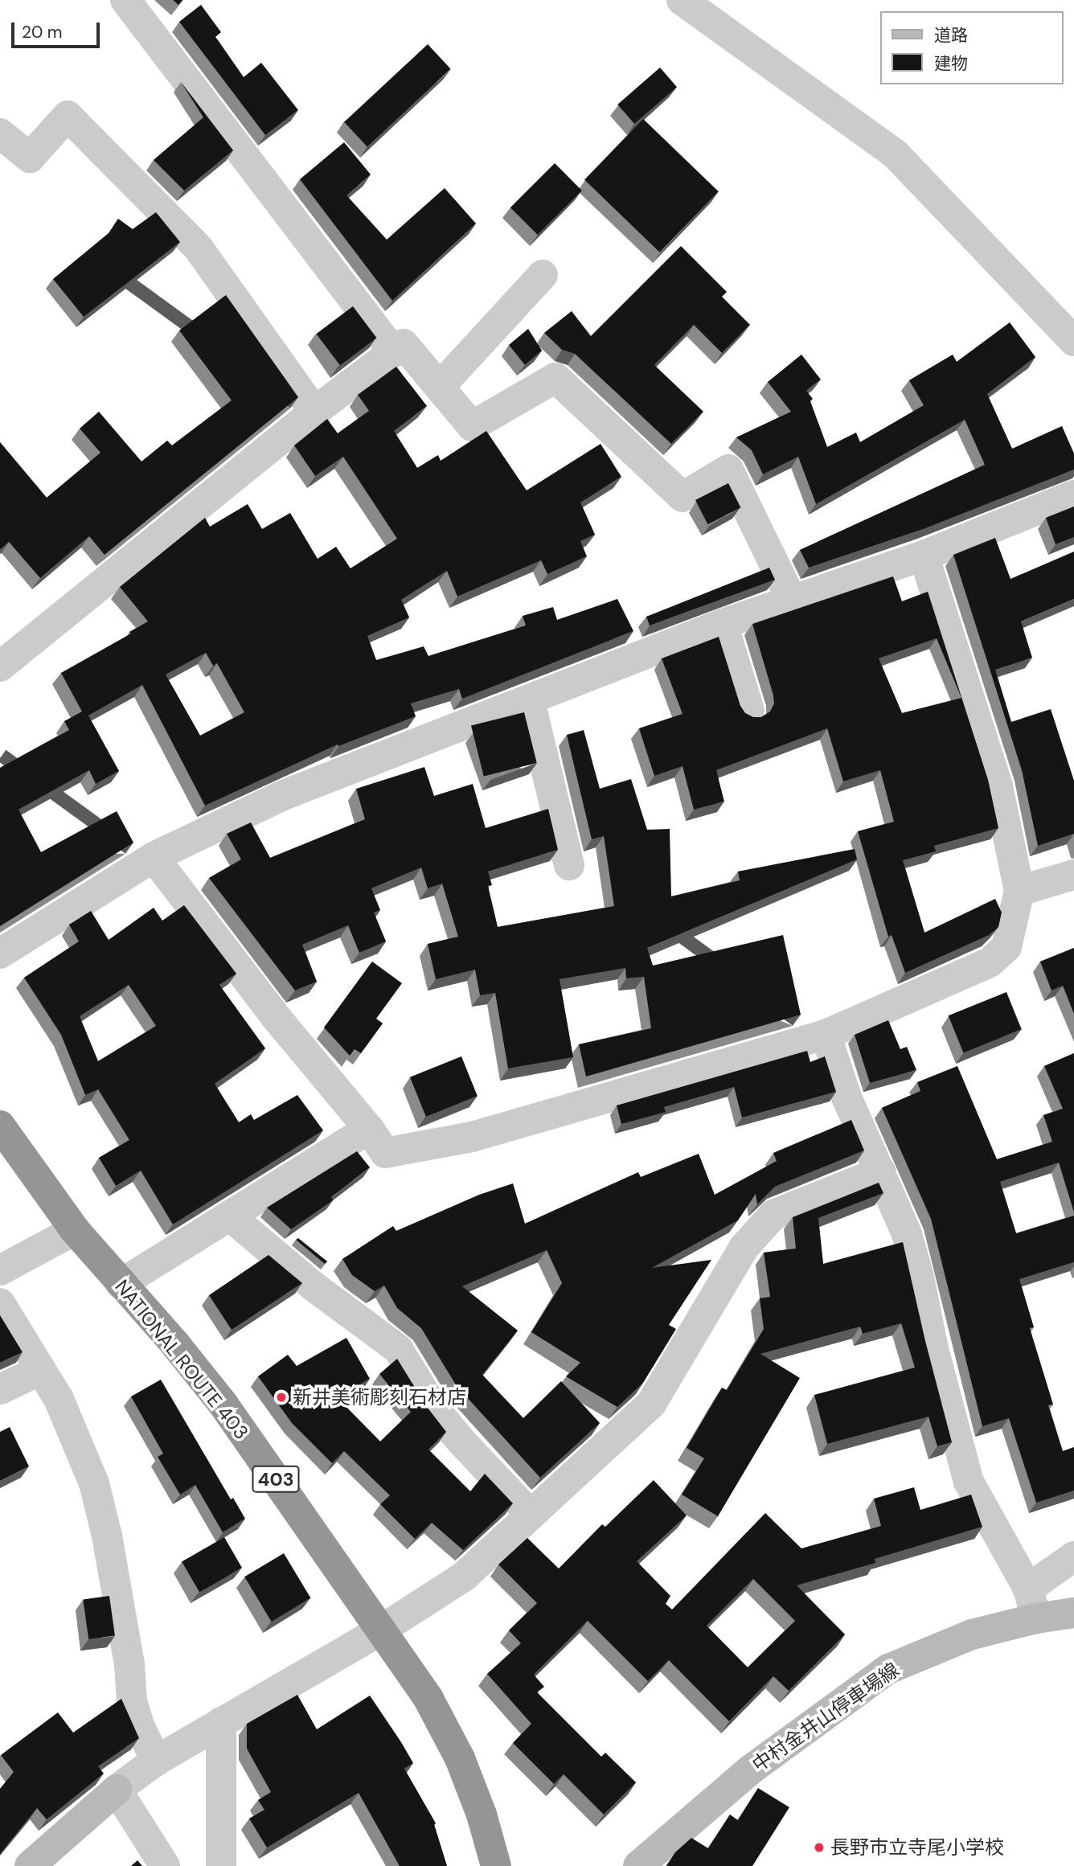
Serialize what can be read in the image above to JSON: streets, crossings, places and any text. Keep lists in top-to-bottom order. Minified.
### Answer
{"streets":{"highway":["NATIONAL ROUTE 403","403"],"main road":["中村金井山停車場線"]},"places":["新井美術彫刻石材店","長野市立寺尾小学校"],"legend":["道路","建物"],"scale_bar":"20 m"}
